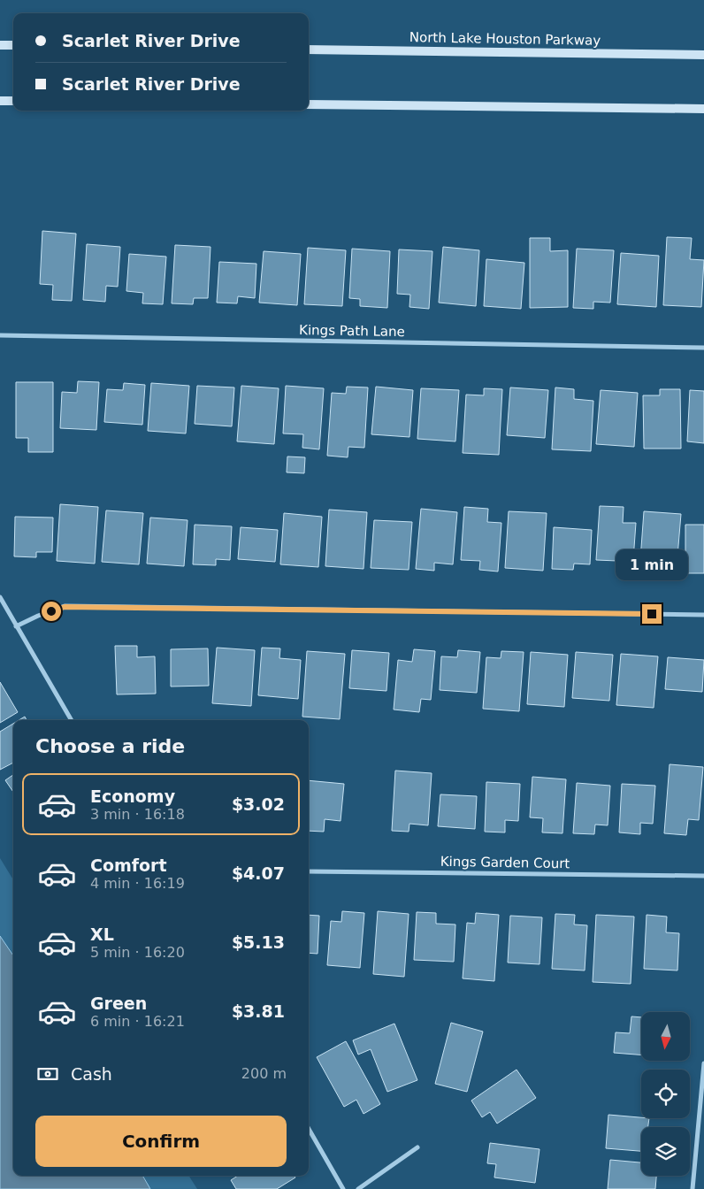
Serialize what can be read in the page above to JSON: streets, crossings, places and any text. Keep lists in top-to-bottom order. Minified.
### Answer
{"streets":{"main road":["North Lake Houston Parkway"],"street":["Kings Path Lane","Kings Garden Court"]},"north":"bottom","page":{"banner":["Scarlet River Drive","Scarlet River Drive"],"bubble":"1 min","heading":"Choose a ride","list":[{"name":"Economy","note":"3 min · 16:18","value":"$3.02"},{"name":"Comfort","note":"4 min · 16:19","value":"$4.07"},{"name":"XL","note":"5 min · 16:20","value":"$5.13"},{"name":"Green","note":"6 min · 16:21","value":"$3.81"}],"pay":["Cash","200 m"],"buttons":"Confirm"}}
